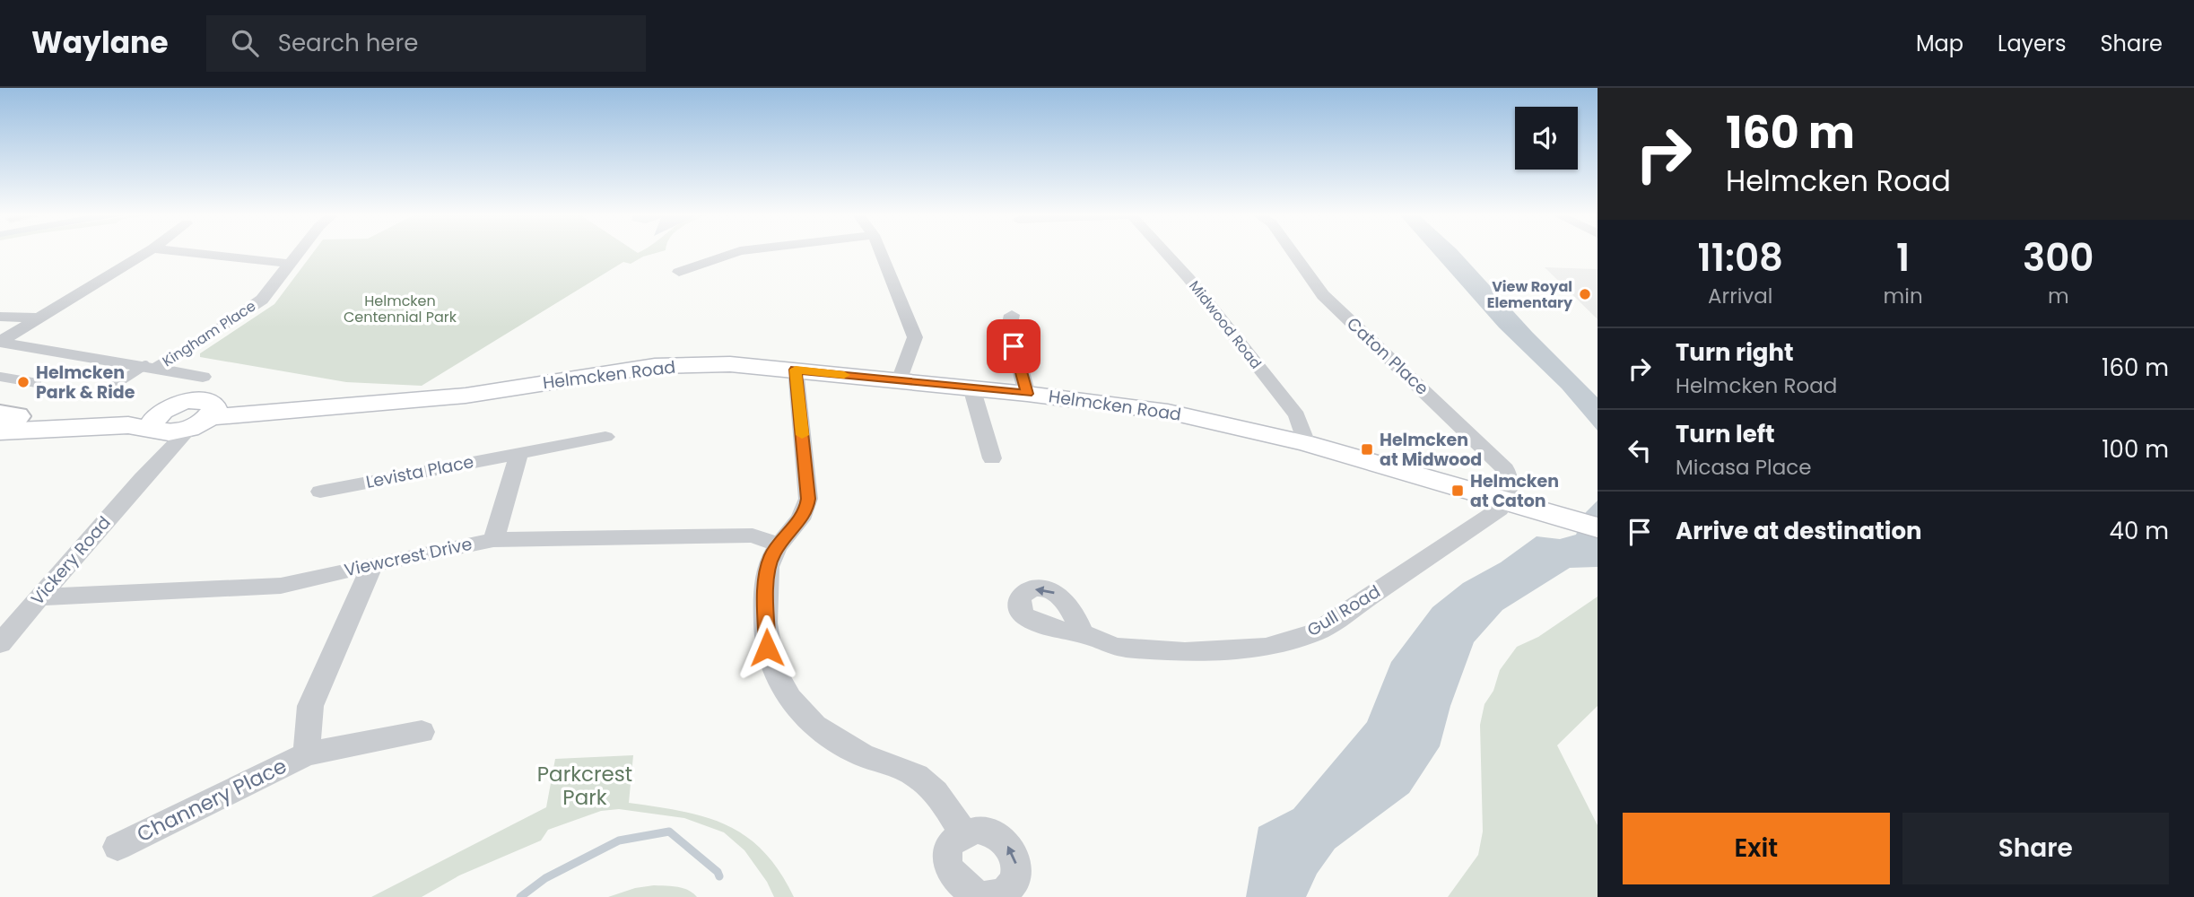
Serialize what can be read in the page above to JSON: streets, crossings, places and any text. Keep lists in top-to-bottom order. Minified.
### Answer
{"streets":{"main road":["Helmcken Road"],"street":["Midwood Road","Kingham Place","Caton Place","Levista Place","Viewcrest Drive","Vickery Road","Gull Road","Channery Place"]},"crossings":[["Midwood Road","Helmcken Road"],["Caton Place","Helmcken Road"],["Caton Place","Gull Road"],["Helmcken Road","Vickery Road"],["Helmcken Road","Gull Road"],["Viewcrest Drive","Vickery Road"],["Viewcrest Drive","Channery Place"]],"parks":["Helmcken Centennial Park","Parkcrest Park"],"places":{"other":["View Royal Elementary","Helmcken Park & Ride"],"transit":["Helmcken at Midwood","Helmcken at Caton"]},"page":{"header":"Waylane","search":"Search here","nav":["Map","Layers","Share"],"turn":["160 m","Helmcken Road"],"eta":["11:08","Arrival","1","min","300","m"],"list":[{"name":"Turn right","note":"Helmcken Road","value":"160 m"},{"name":"Turn left","note":"Micasa Place","value":"100 m"},{"name":"Arrive at destination","value":"40 m"}],"buttons":["Exit","Share"]}}
